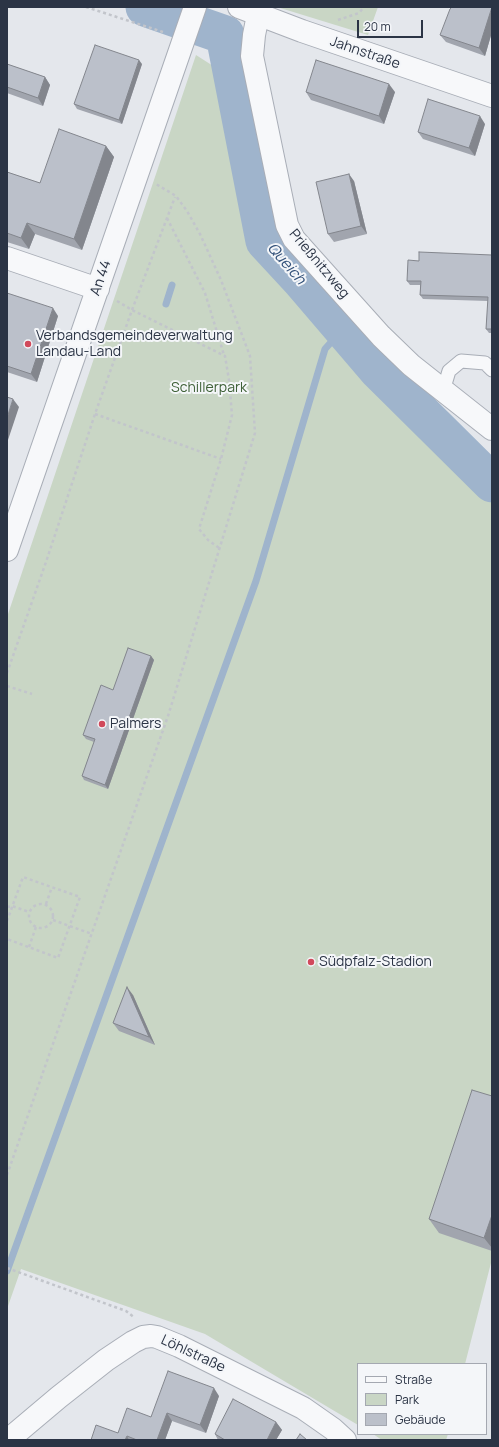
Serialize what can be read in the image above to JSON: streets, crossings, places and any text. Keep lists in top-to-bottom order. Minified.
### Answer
{"streets":{"street":["Jahnstraße","Prießnitzweg","An 44","Löhlstraße"]},"crossings":[["Jahnstraße","Prießnitzweg"]],"water":["Queich"],"parks":["Schillerpark"],"places":["Verbandsgemeindeverwaltung Landau-Land","Palmers","Südpfalz-Stadion"],"legend":["Straße","Park","Gebäude"],"scale_bar":"20 m"}
